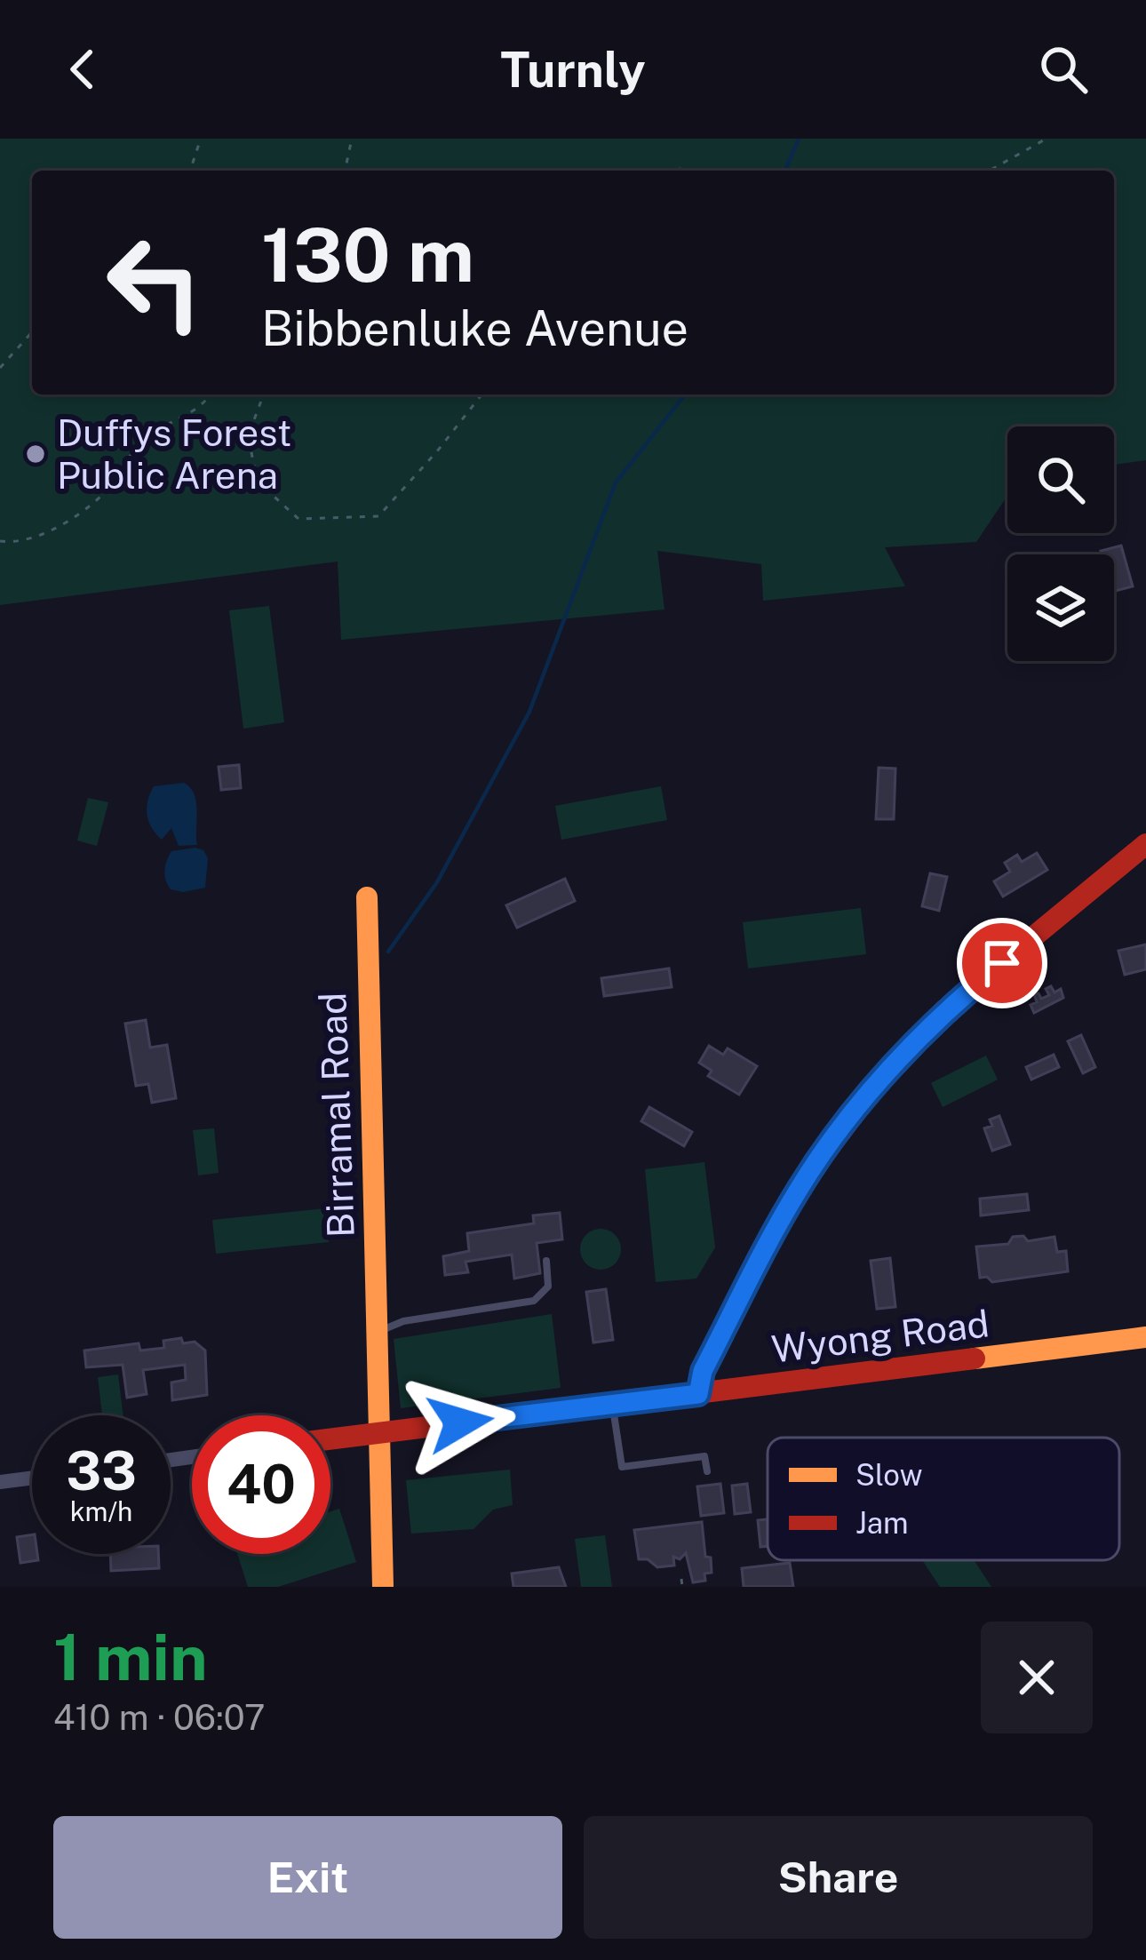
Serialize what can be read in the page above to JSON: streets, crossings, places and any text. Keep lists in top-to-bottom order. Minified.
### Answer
{"streets":{"street":["Birramal Road","Wyong Road"]},"crossings":[["Birramal Road","Wyong Road"]],"places":["Duffys Forest Public Arena"],"legend":["Slow","Jam"],"page":{"header":"Turnly","turn":["130 m","Bibbenluke Avenue"],"speed":"33 km/h","limit":"40","heading":["1 min","410 m · 06:07"],"buttons":["Exit","Share"]}}
